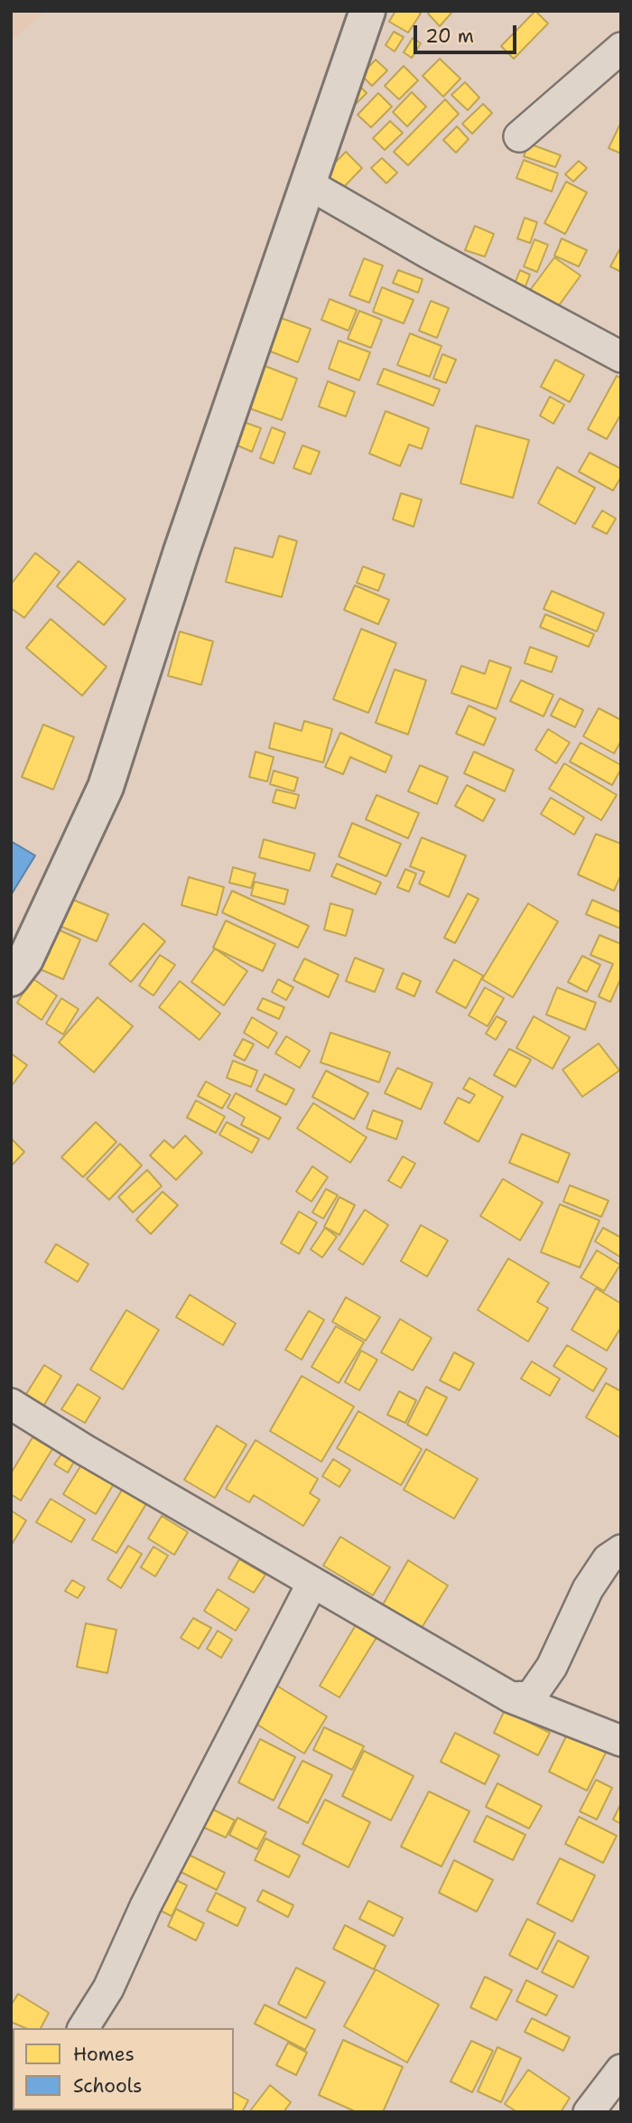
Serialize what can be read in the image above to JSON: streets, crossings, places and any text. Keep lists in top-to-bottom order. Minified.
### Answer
{"legend":["Homes","Schools"],"scale_bar":"20 m"}
